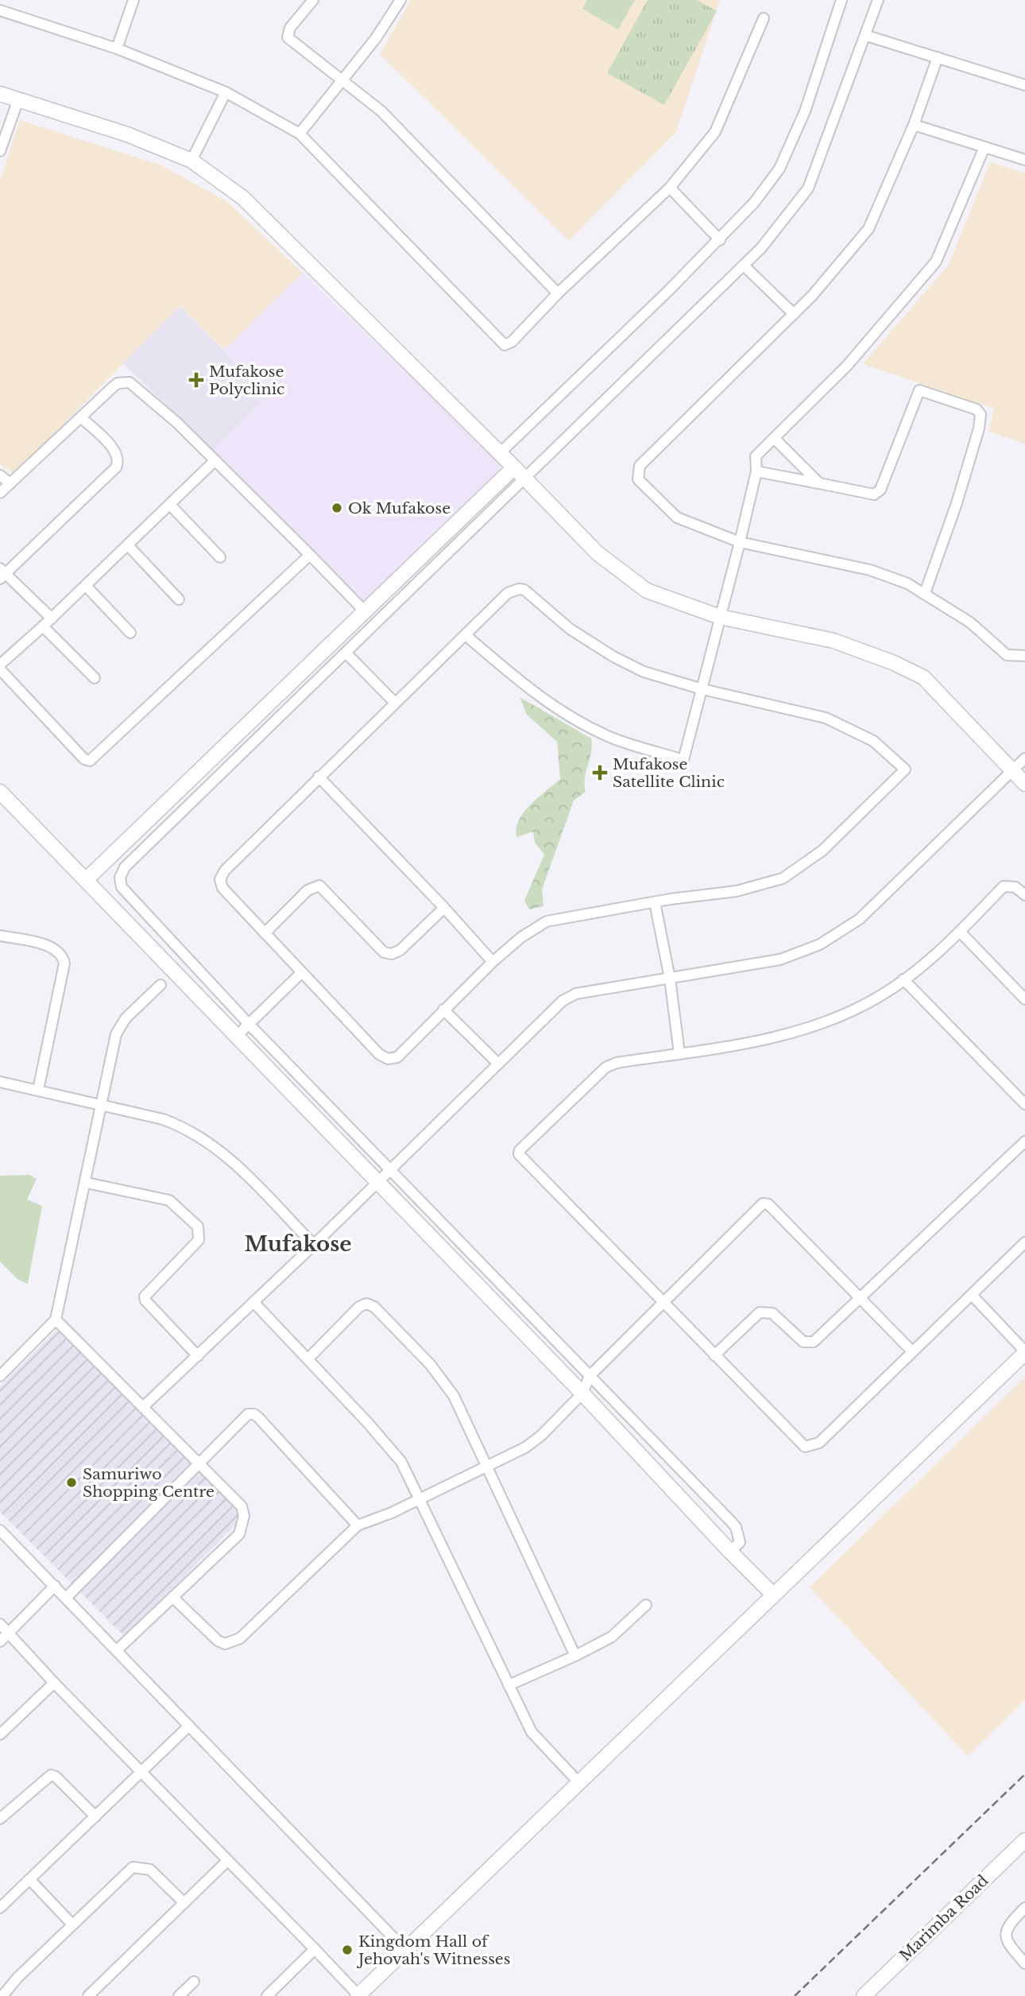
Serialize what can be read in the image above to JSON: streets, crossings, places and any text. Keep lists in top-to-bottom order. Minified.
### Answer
{"streets":{"street":["Marimba Road"]},"districts":["Mufakose"],"places":{"health":["Mufakose Polyclinic","Mufakose Satellite Clinic"],"other":["Ok Mufakose","Samuriwo Shopping Centre","Kingdom Hall of Jehovah's Witnesses"]}}
